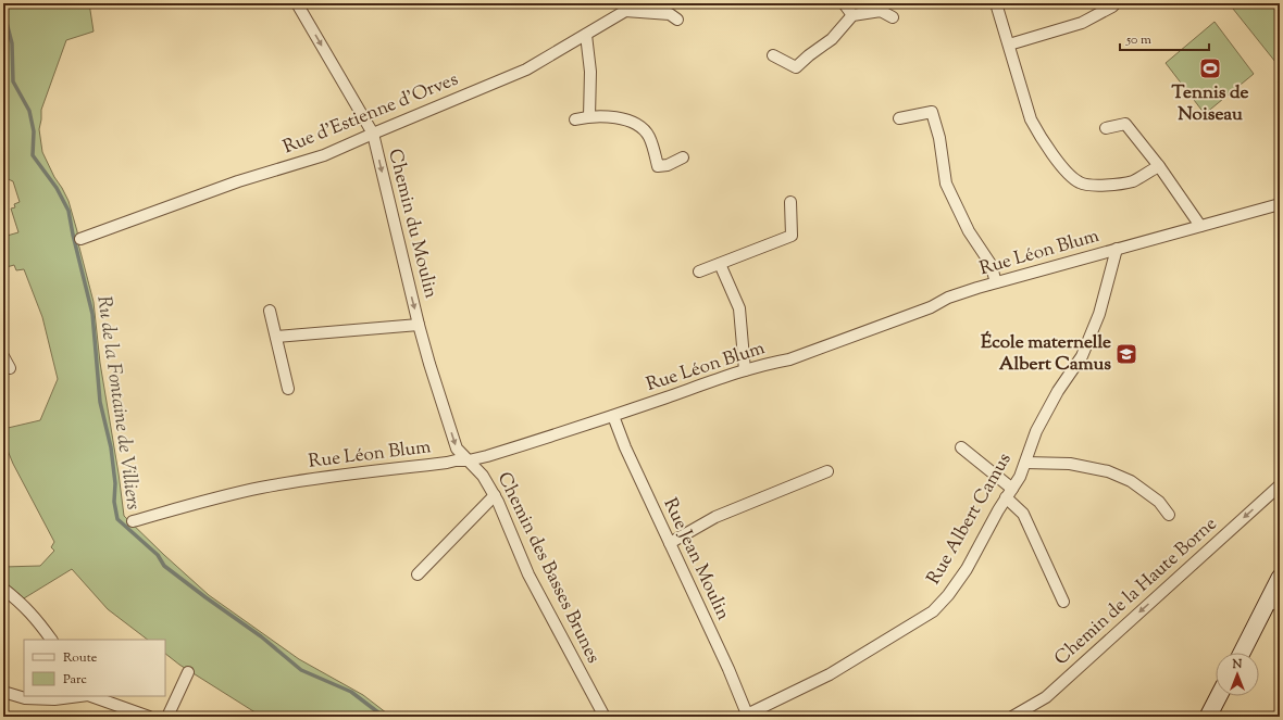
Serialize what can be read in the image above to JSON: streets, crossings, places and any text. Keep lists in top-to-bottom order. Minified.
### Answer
{"streets":{"street":["Rue d'Estienne d'Orves","Chemin du Moulin","Rue Léon Blum","Rue Albert Camus","Rue Jean Moulin","Chemin des Basses Brunes","Chemin de la Haute Borne"]},"crossings":[["Rue d'Estienne d'Orves","Chemin du Moulin"],["Chemin du Moulin","Rue Léon Blum"],["Chemin du Moulin","Chemin des Basses Brunes"],["Rue Léon Blum","Rue Albert Camus"],["Rue Léon Blum","Rue Jean Moulin"],["Rue Léon Blum","Chemin des Basses Brunes"],["Rue Albert Camus","Rue Jean Moulin"]],"one_way":["Chemin du Moulin","Chemin de la Haute Borne"],"water":["Ru de la Fontaine de Villiers"],"places":{"sports":["Tennis de Noiseau"],"school or university":["École maternelle Albert Camus"]},"legend":["Route","Parc"],"scale_bar":"50 m","north":"top"}
